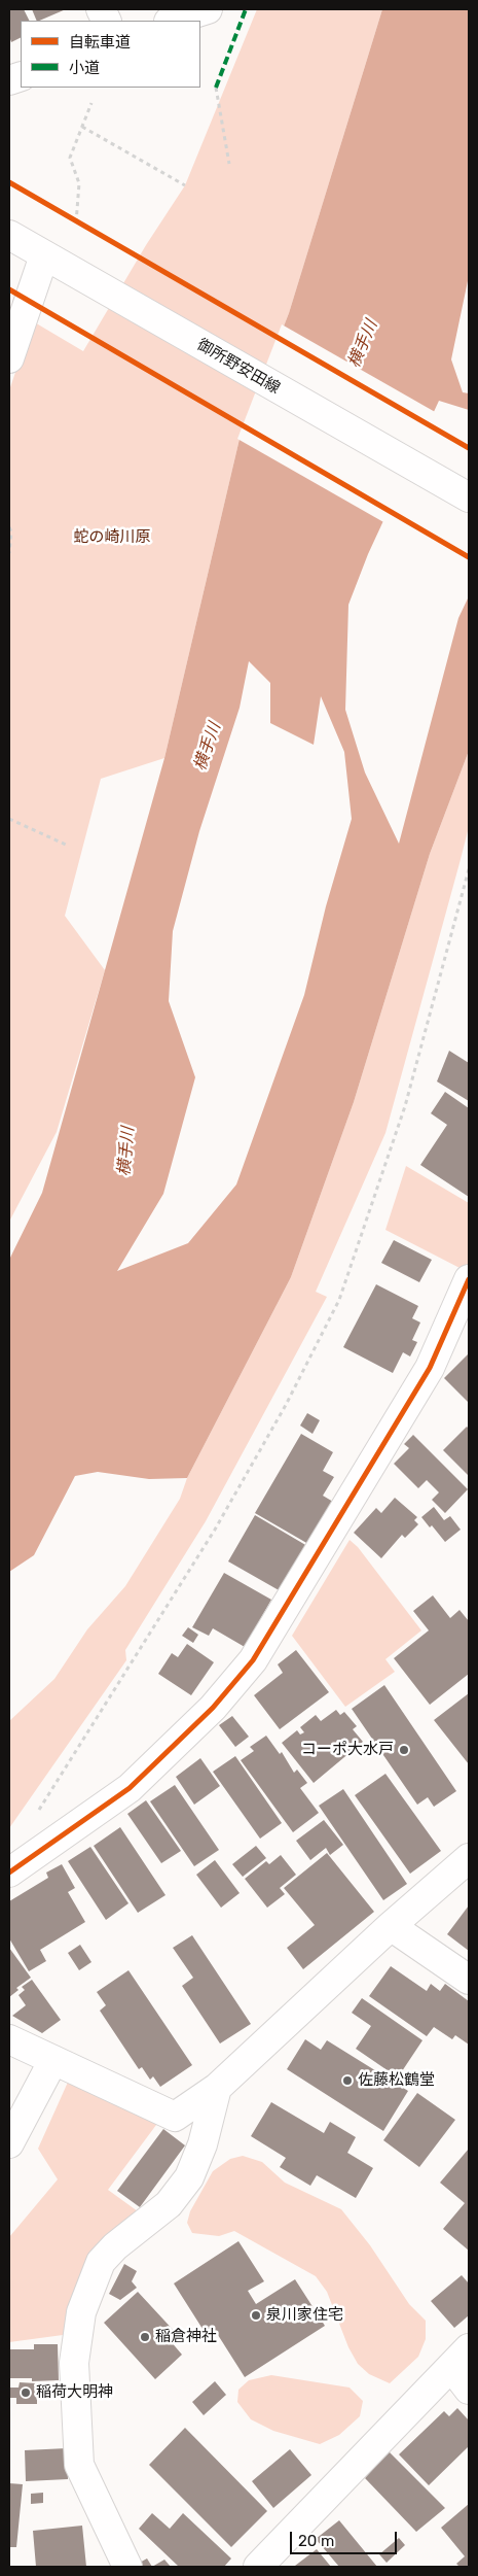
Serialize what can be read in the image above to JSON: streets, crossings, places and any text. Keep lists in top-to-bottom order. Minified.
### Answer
{"streets":{"street":["御所野安田線"]},"water":["横手川"],"parks":["蛇の崎川原"],"places":["コーポ大水戸","佐藤松鶴堂","泉川家住宅","稲倉神社","稲荷大明神"],"legend":["自転車道","小道"],"scale_bar":"20 m"}
